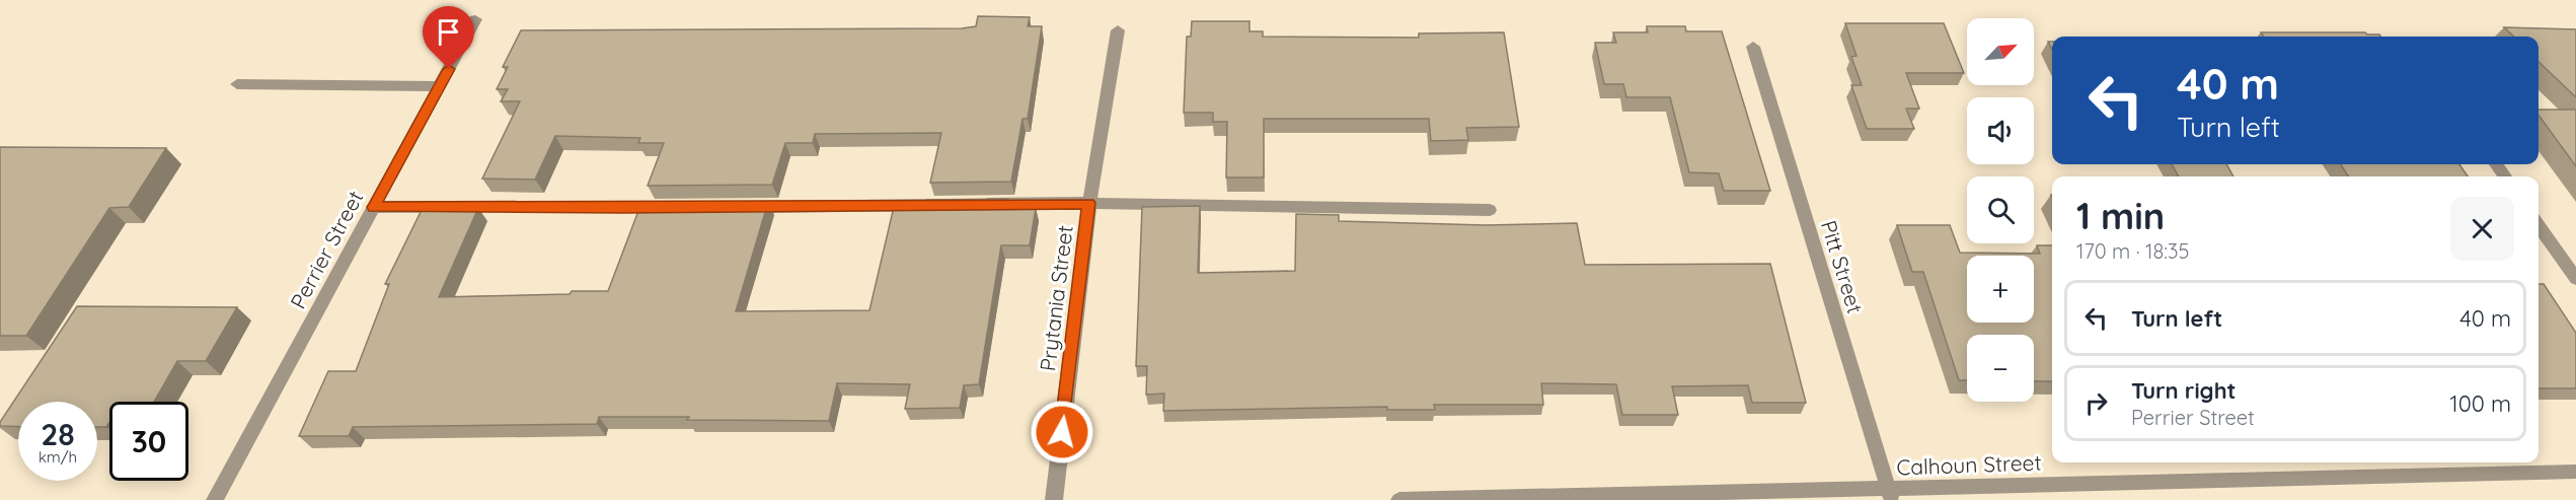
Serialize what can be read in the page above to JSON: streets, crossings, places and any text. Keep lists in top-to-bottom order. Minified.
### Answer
{"streets":{"street":["Perrier Street","Pitt Street","Prytania Street","Calhoun Street"]},"crossings":[["Pitt Street","Calhoun Street"]],"north":"top right","page":{"map_buttons":["+","−"],"turn":["40 m","Turn left"],"heading":["1 min","170 m · 18:35"],"list":[{"name":"Turn left","value":"40 m"},{"name":"Turn right","note":"Perrier Street","value":"100 m"}],"speed":"28 km/h","limit":"30"}}
